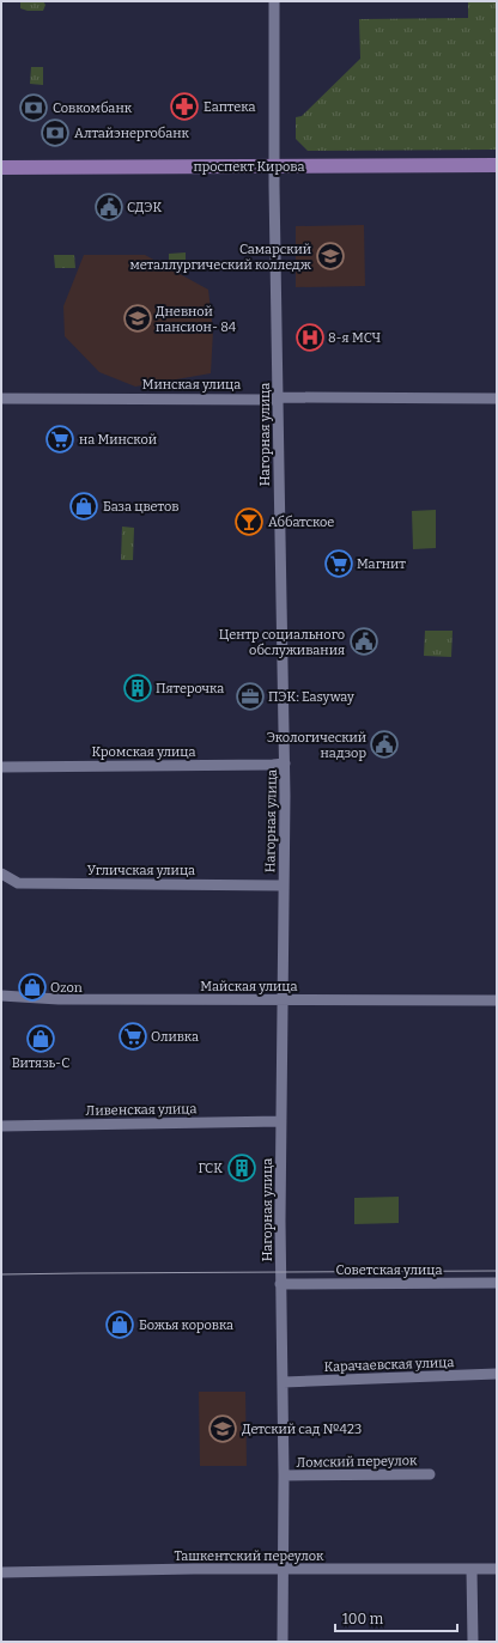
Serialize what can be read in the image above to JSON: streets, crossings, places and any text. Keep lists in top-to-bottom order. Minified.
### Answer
{"streets":{"main road":["проспект Кирова"],"street":["Минская улица","Нагорная улица","Кромская улица","Угличская улица","Майская улица","Ливенская улица","Советская улица","Карачаевская улица","Ломский переулок","Ташкентский переулок"]},"crossings":[["проспект Кирова","Нагорная улица"],["Минская улица","Нагорная улица"],["Нагорная улица","Кромская улица"],["Нагорная улица","Угличская улица"],["Нагорная улица","Майская улица"],["Нагорная улица","Ливенская улица"],["Нагорная улица","Советская улица"],["Нагорная улица","Карачаевская улица"],["Нагорная улица","Ломский переулок"],["Нагорная улица","Ташкентский переулок"]],"places":{"pharmacy":["Еаптека"],"bank":["Совкомбанк","Алтайэнергобанк"],"public building":["СДЭК","Центр социального обслуживания","Экологический надзор"],"school or university":["Самарский металлургический колледж","Дневной пансион- 84","Детский сад №423"],"hospital":["8-я МСЧ"],"supermarket":["на Минской","Магнит","Оливка"],"shop":["База цветов","Ozon","Витязь-С","Божья коровка"],"bar":["Аббатское"],"building":["Пятерочка","ГСК"],"office":["ПЭК: Easyway"]},"scale_bar":"100 m"}
